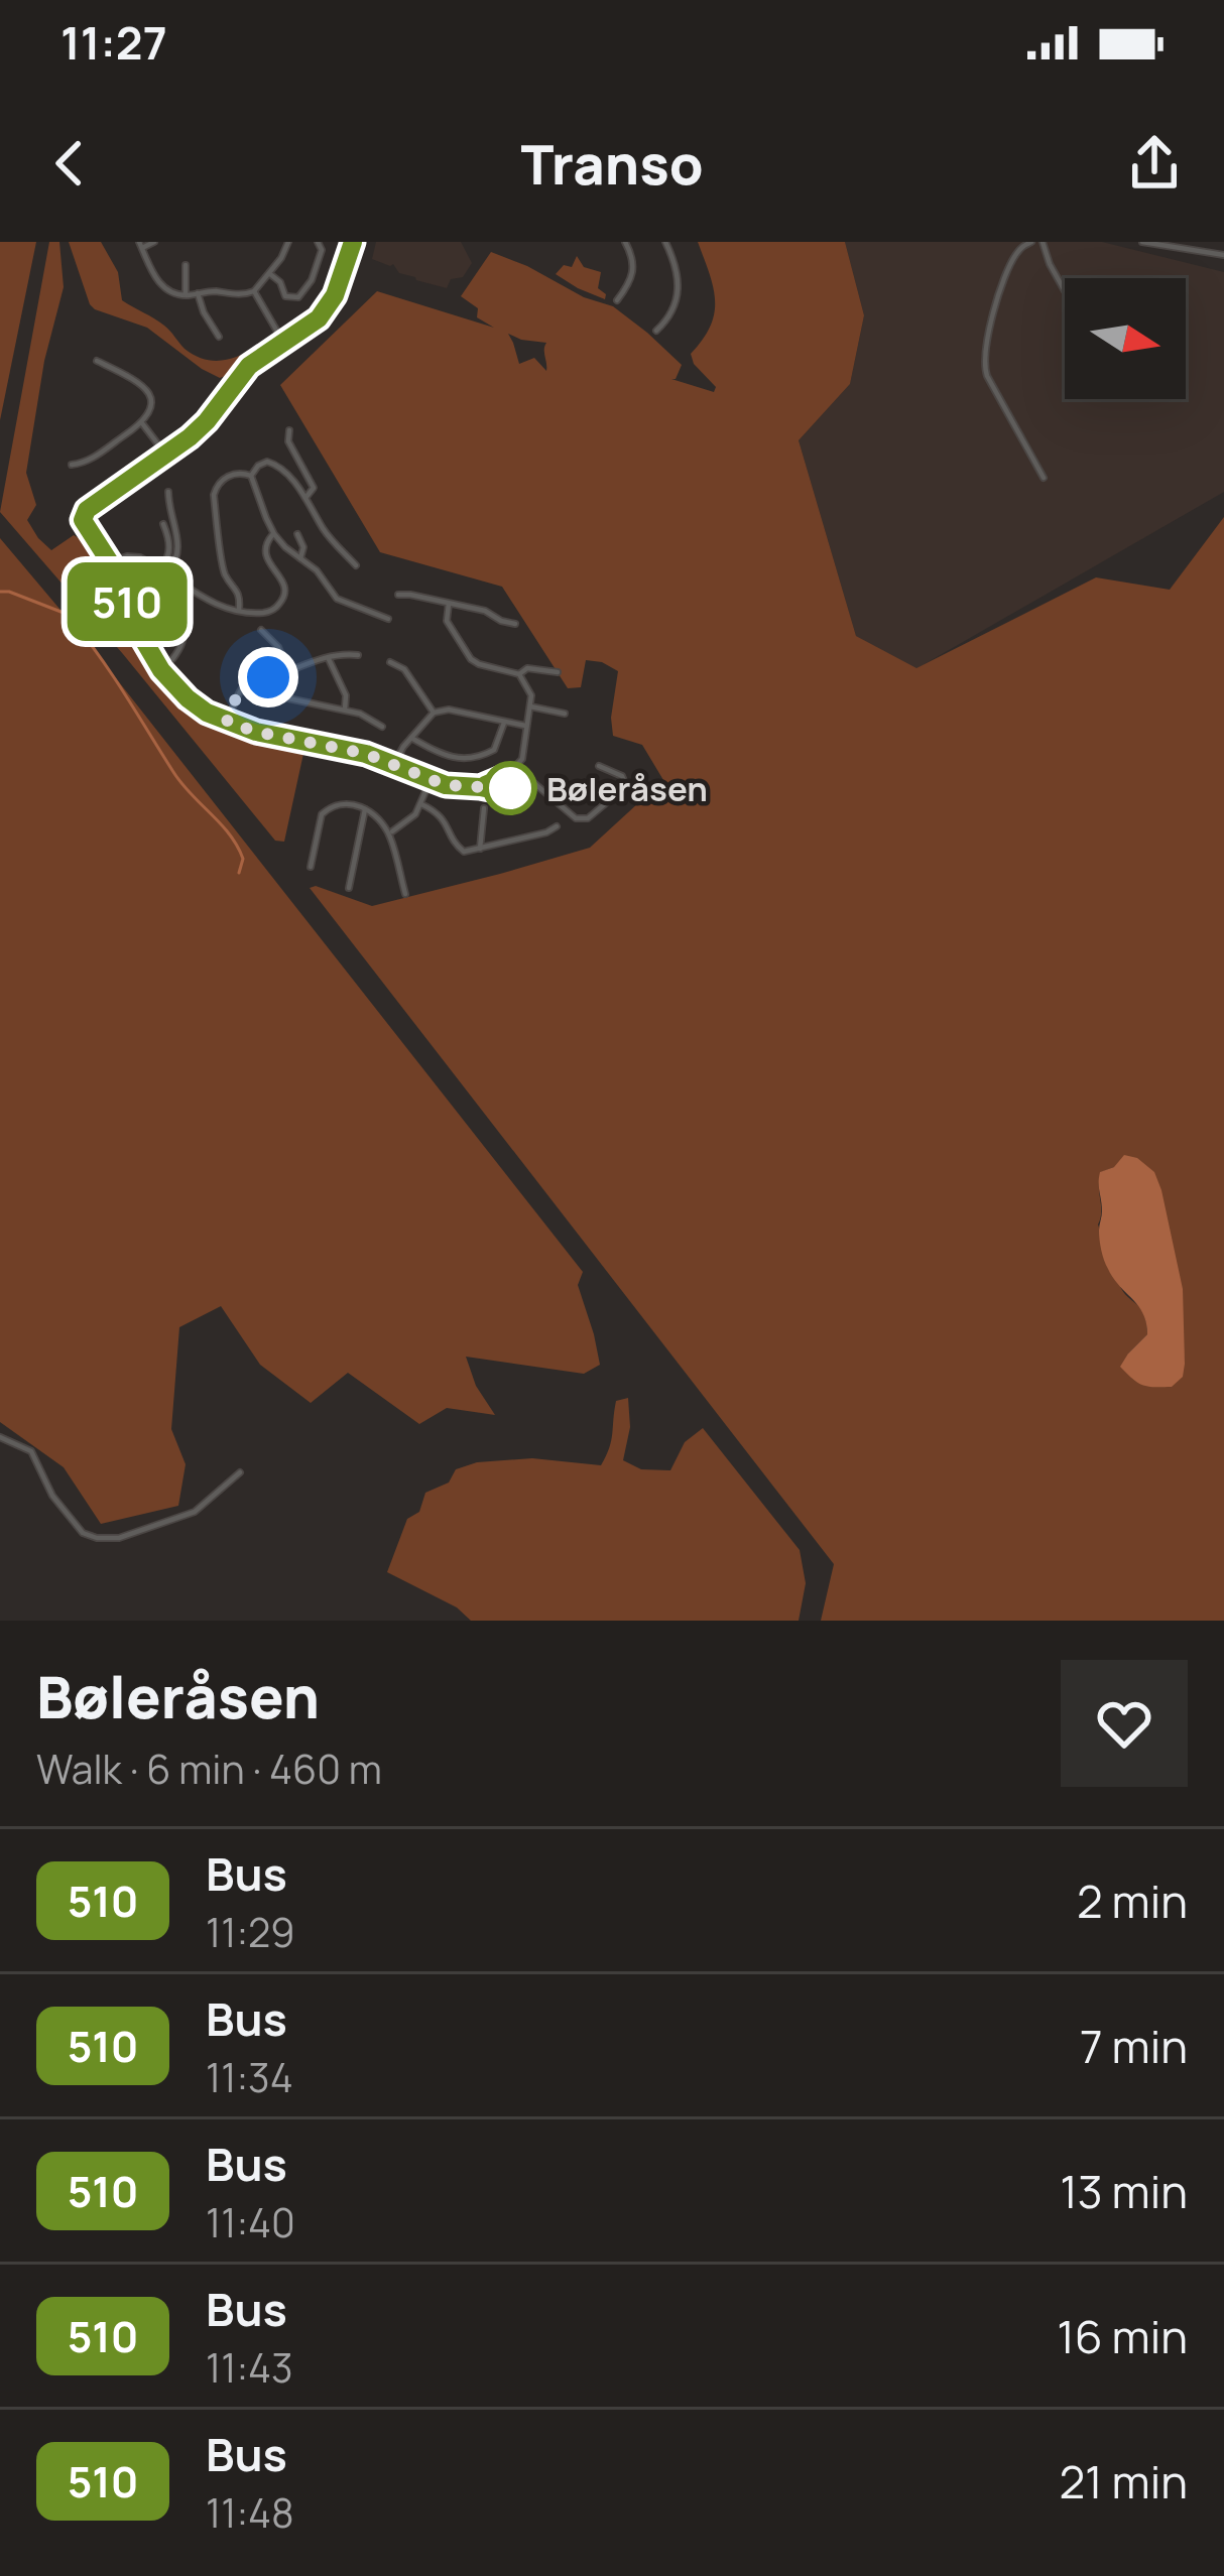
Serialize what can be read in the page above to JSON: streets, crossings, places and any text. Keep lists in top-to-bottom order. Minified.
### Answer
{"places":["Bøleråsen"],"lines":["bus line 510"],"north":"right","page":{"status":"11:27","header":"Transo","on_map":"510","heading":["Bøleråsen","Walk · 6 min · 460 m"],"list":[{"mark":"510","name":"Bus","note":"11:29","value":"2 min"},{"mark":"510","name":"Bus","note":"11:34","value":"7 min"},{"mark":"510","name":"Bus","note":"11:40","value":"13 min"},{"mark":"510","name":"Bus","note":"11:43","value":"16 min"},{"mark":"510","name":"Bus","note":"11:48","value":"21 min"}]}}
